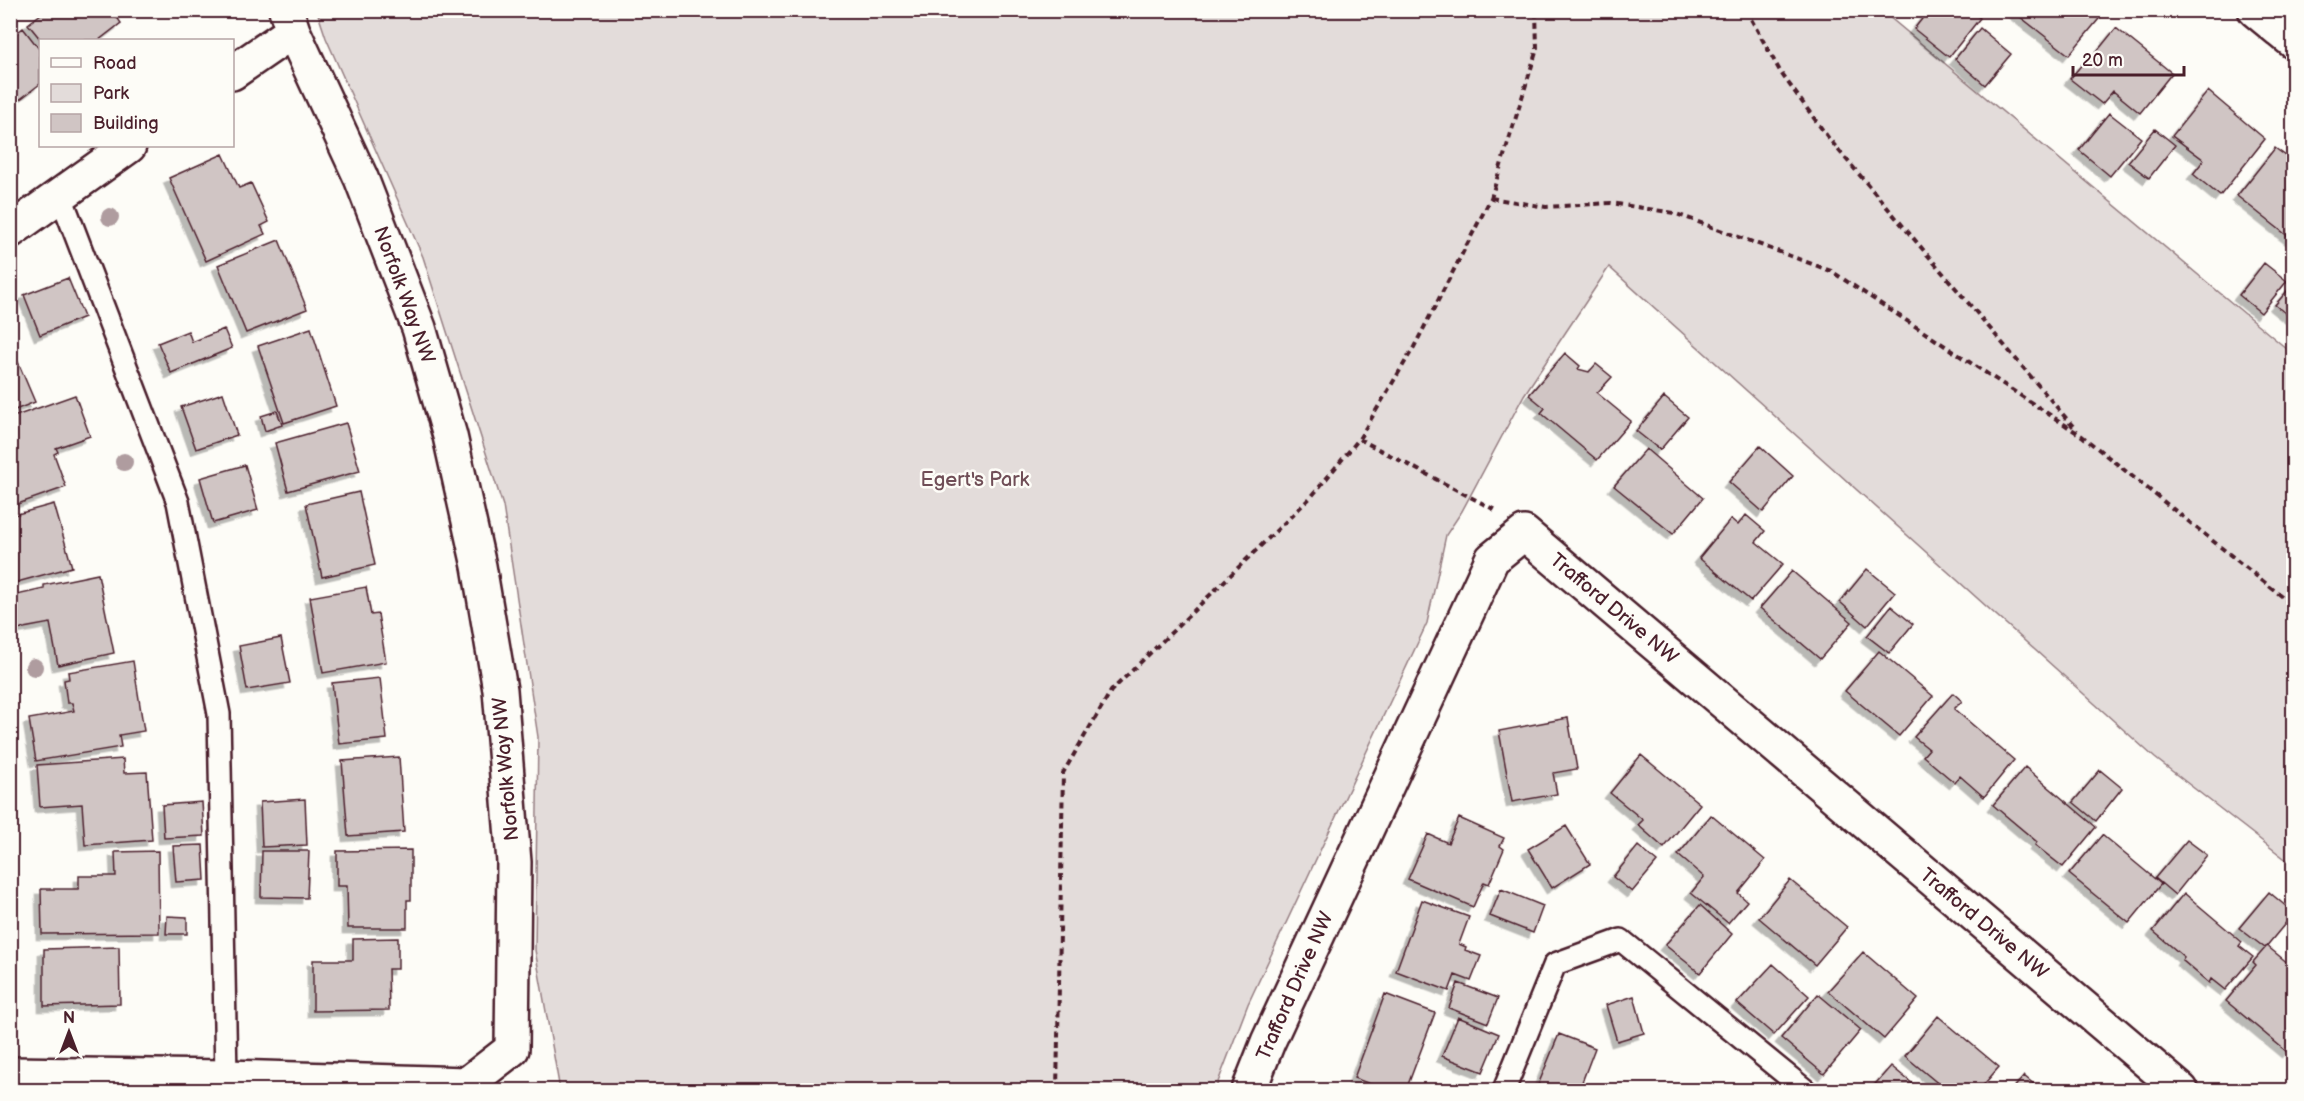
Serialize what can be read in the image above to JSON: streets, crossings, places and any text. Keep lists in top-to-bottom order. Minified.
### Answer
{"streets":{"street":["Norfolk Way NW","Trafford Drive NW"]},"parks":["Egert's Park"],"legend":["Road","Park","Building"],"scale_bar":"20 m","north":"top"}
